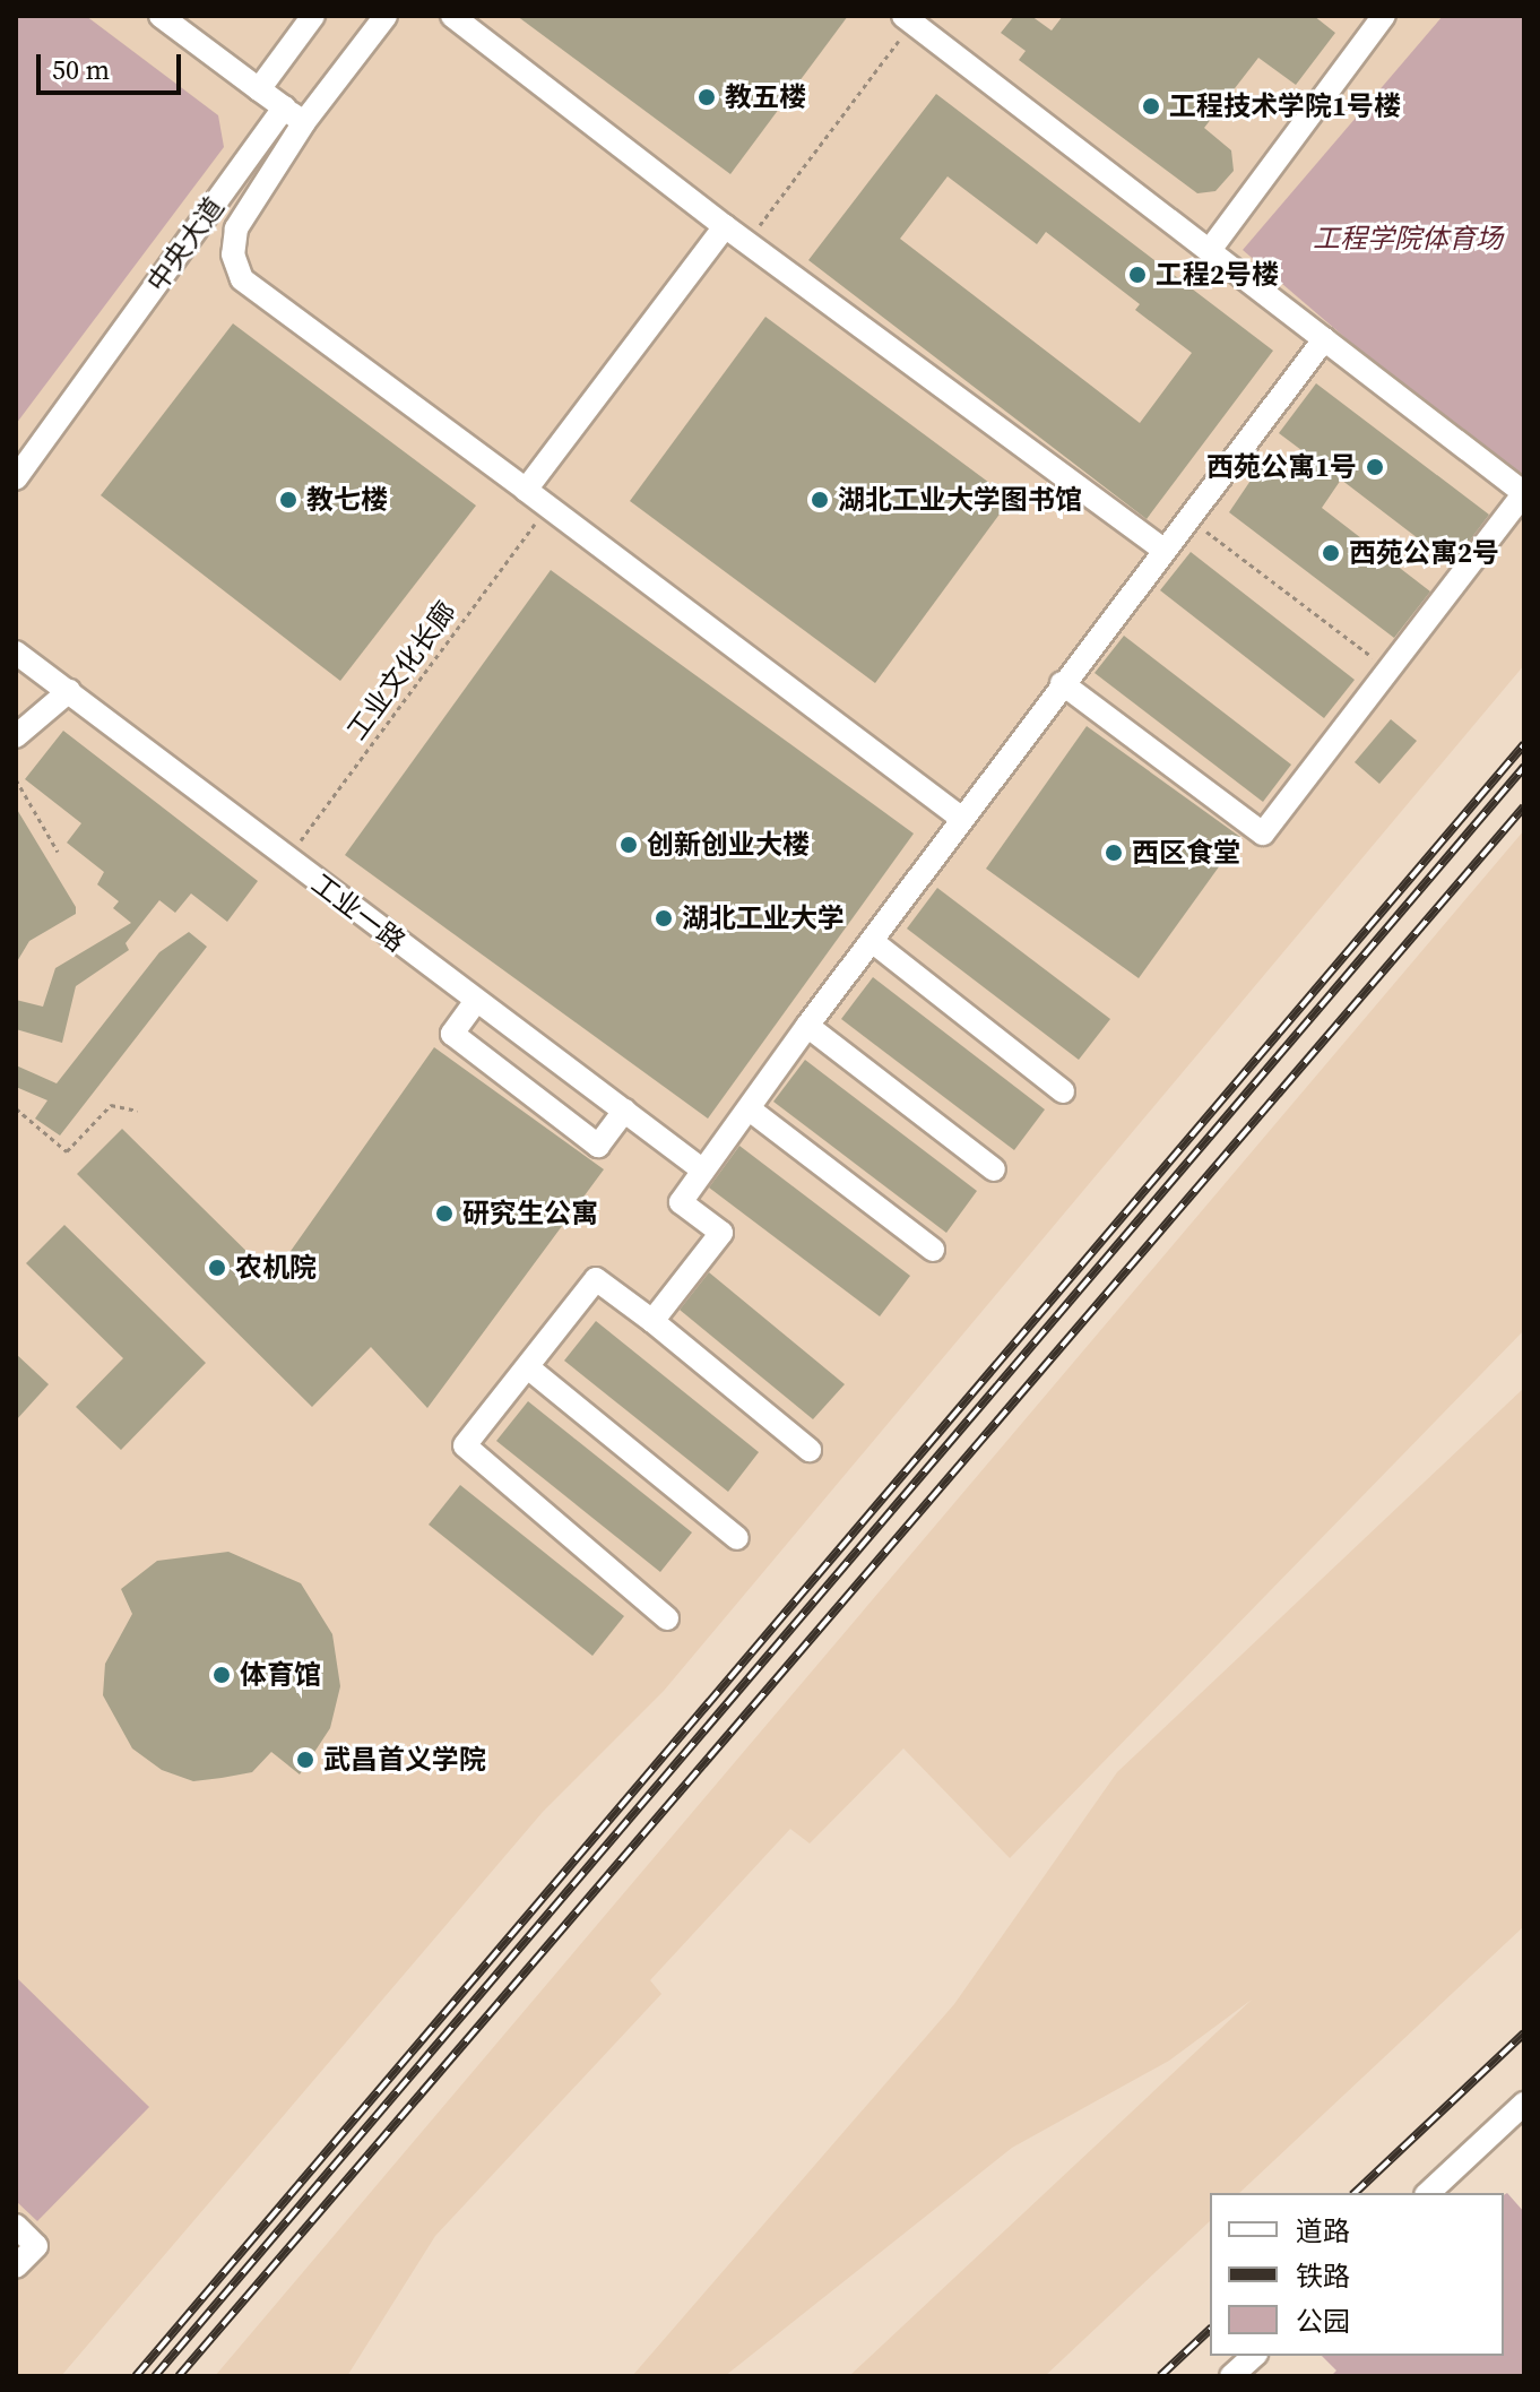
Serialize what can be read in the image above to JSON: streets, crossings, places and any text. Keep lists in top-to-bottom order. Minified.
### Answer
{"streets":{"street":["中央大道","工业一路"],"path":["工业文化长廊"]},"crossings":[["工业文化长廊","工业一路"]],"parks":["工程学院体育场"],"places":["教五楼","工程技术学院1号楼","工程2号楼","西苑公寓1号","教七楼","湖北工业大学图书馆","西苑公寓2号","创新创业大楼","西区食堂","湖北工业大学","研究生公寓","农机院","体育馆","武昌首义学院"],"legend":["道路","铁路","公园"],"scale_bar":"50 m"}
